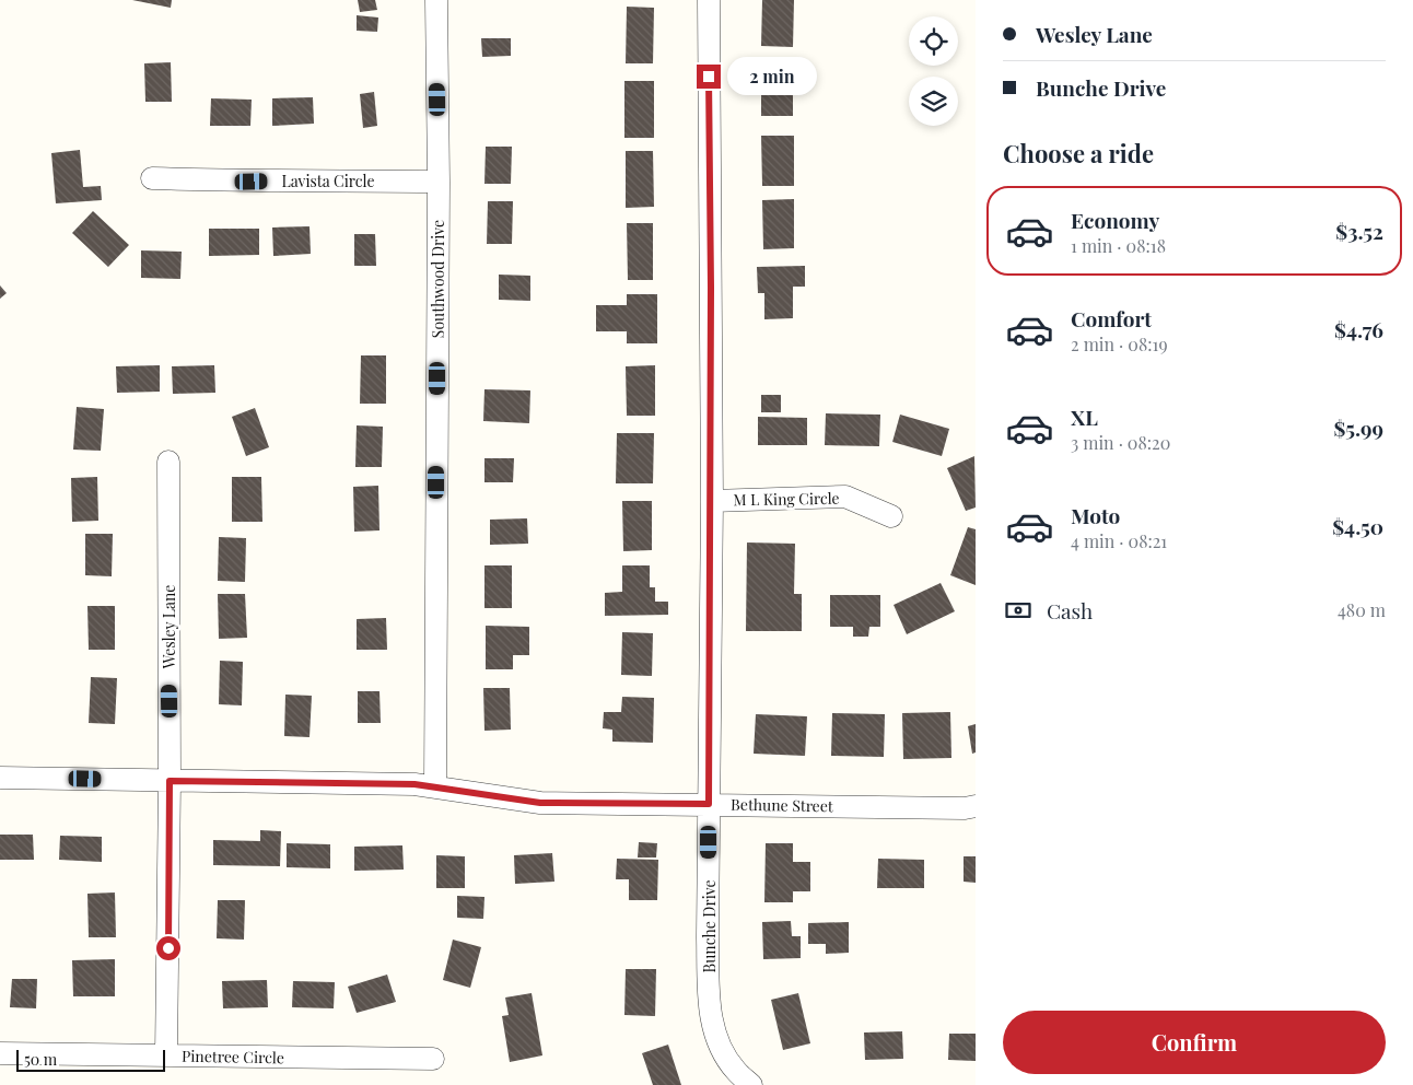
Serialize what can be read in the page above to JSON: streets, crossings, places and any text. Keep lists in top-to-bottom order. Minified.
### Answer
{"streets":{"street":["Lavista Circle","Southwood Drive","M L King Circle","Wesley Lane","Bethune Street","Bunche Drive","Pinetree Circle"]},"crossings":[["Lavista Circle","Southwood Drive"],["Southwood Drive","Bethune Street"],["M L King Circle","Bunche Drive"],["Wesley Lane","Bethune Street"],["Wesley Lane","Pinetree Circle"],["Bethune Street","Bunche Drive"]],"scale_bar":"50 m","page":{"banner":["Wesley Lane","Bunche Drive"],"bubble":"2 min","heading":"Choose a ride","list":[{"name":"Economy","note":"1 min · 08:18","value":"$3.52"},{"name":"Comfort","note":"2 min · 08:19","value":"$4.76"},{"name":"XL","note":"3 min · 08:20","value":"$5.99"},{"name":"Moto","note":"4 min · 08:21","value":"$4.50"}],"pay":["Cash","480 m"],"buttons":"Confirm","scale":"50 m"}}
